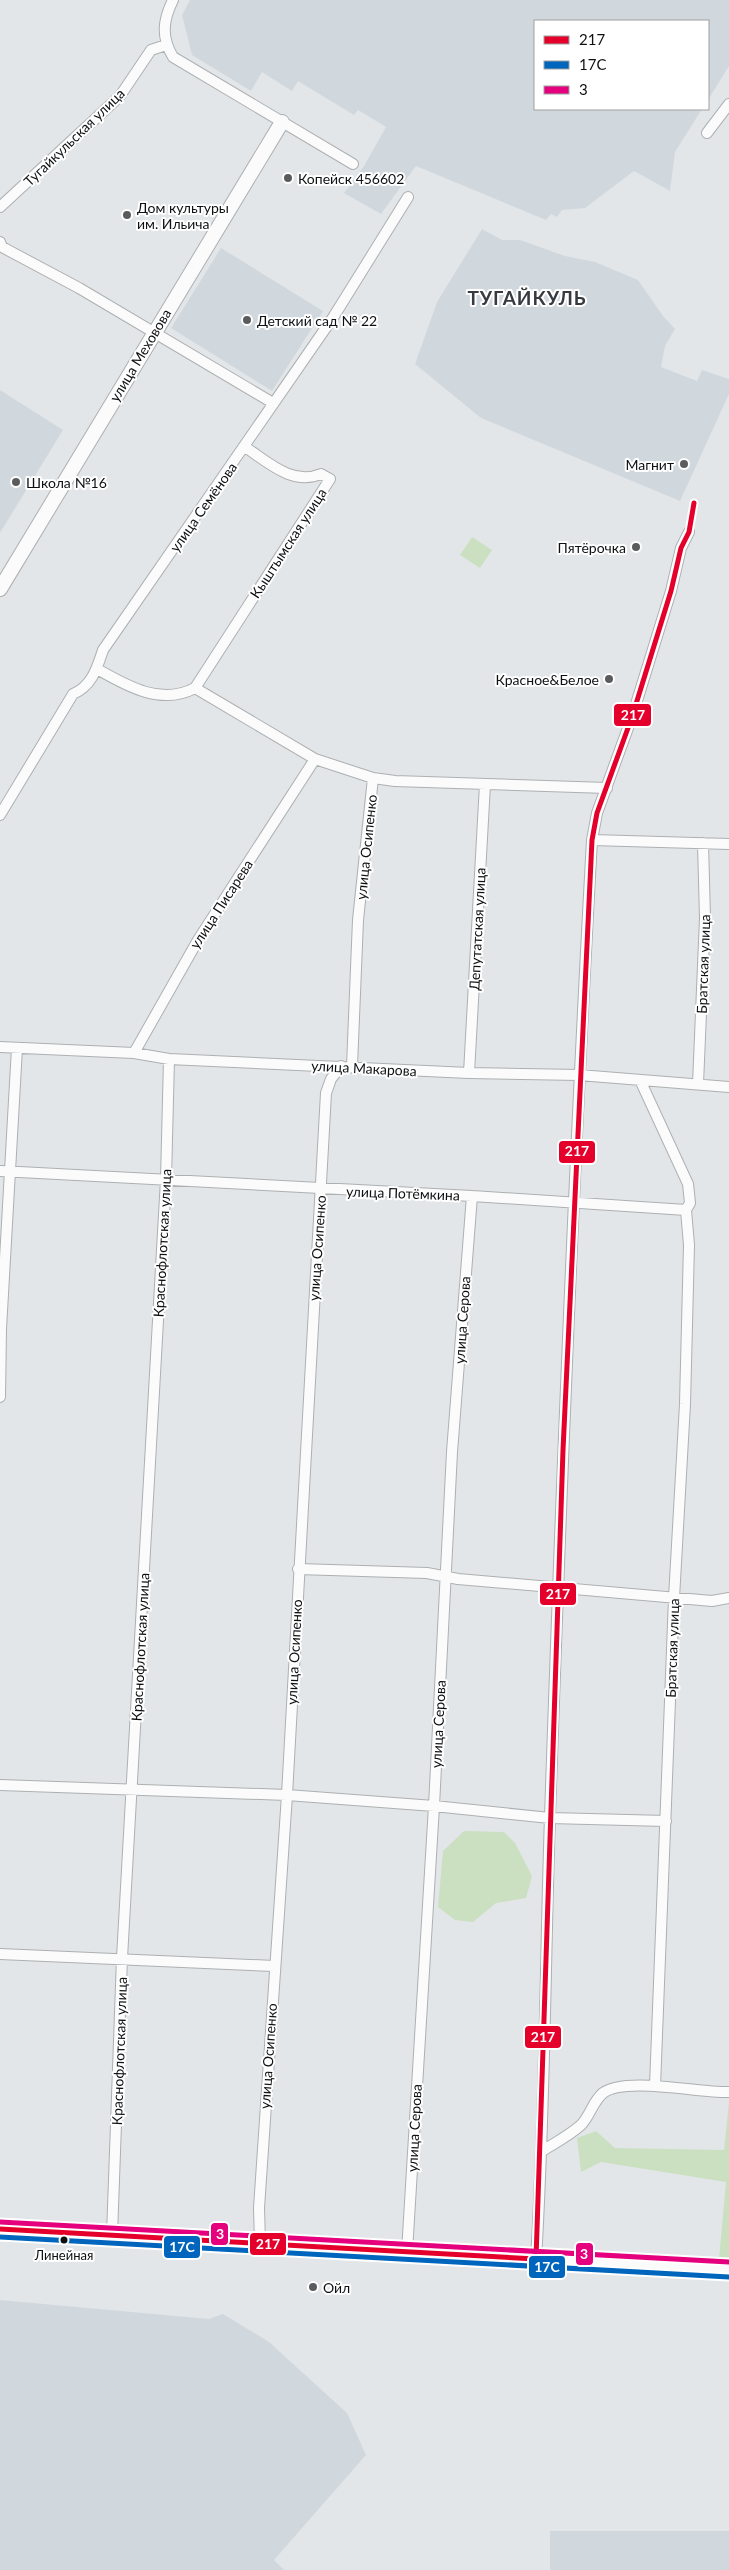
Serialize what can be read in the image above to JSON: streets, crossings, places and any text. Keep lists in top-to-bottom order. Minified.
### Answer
{"streets":{"street":["Тугайкульская улица","улица Меховова","улица Семёнова","Кыштымская улица","улица Осипенко","улица Писарева","Депутатская улица","Братская улица","улица Макарова","улица Потёмкина","Краснофлотская улица","улица Серова"]},"crossings":[["улица Семёнова","Кыштымская улица"],["улица Осипенко","улица Макарова"],["улица Осипенко","улица Потёмкина"],["улица Писарева","улица Макарова"],["Депутатская улица","улица Макарова"],["Братская улица","улица Макарова"],["Братская улица","улица Потёмкина"],["улица Макарова","Краснофлотская улица"],["улица Потёмкина","Краснофлотская улица"],["улица Потёмкина","улица Серова"]],"districts":["ТУГАЙКУЛЬ"],"places":["Копейск 456602","Дом культуры им. Ильича","Детский сад № 22","Магнит","Школа №16","Пятёрочка","Красное&Белое","Линейная","Ойл"],"lines":["transit line 217","transit line 3","transit line 17С"],"legend":["217","17С","3"]}
